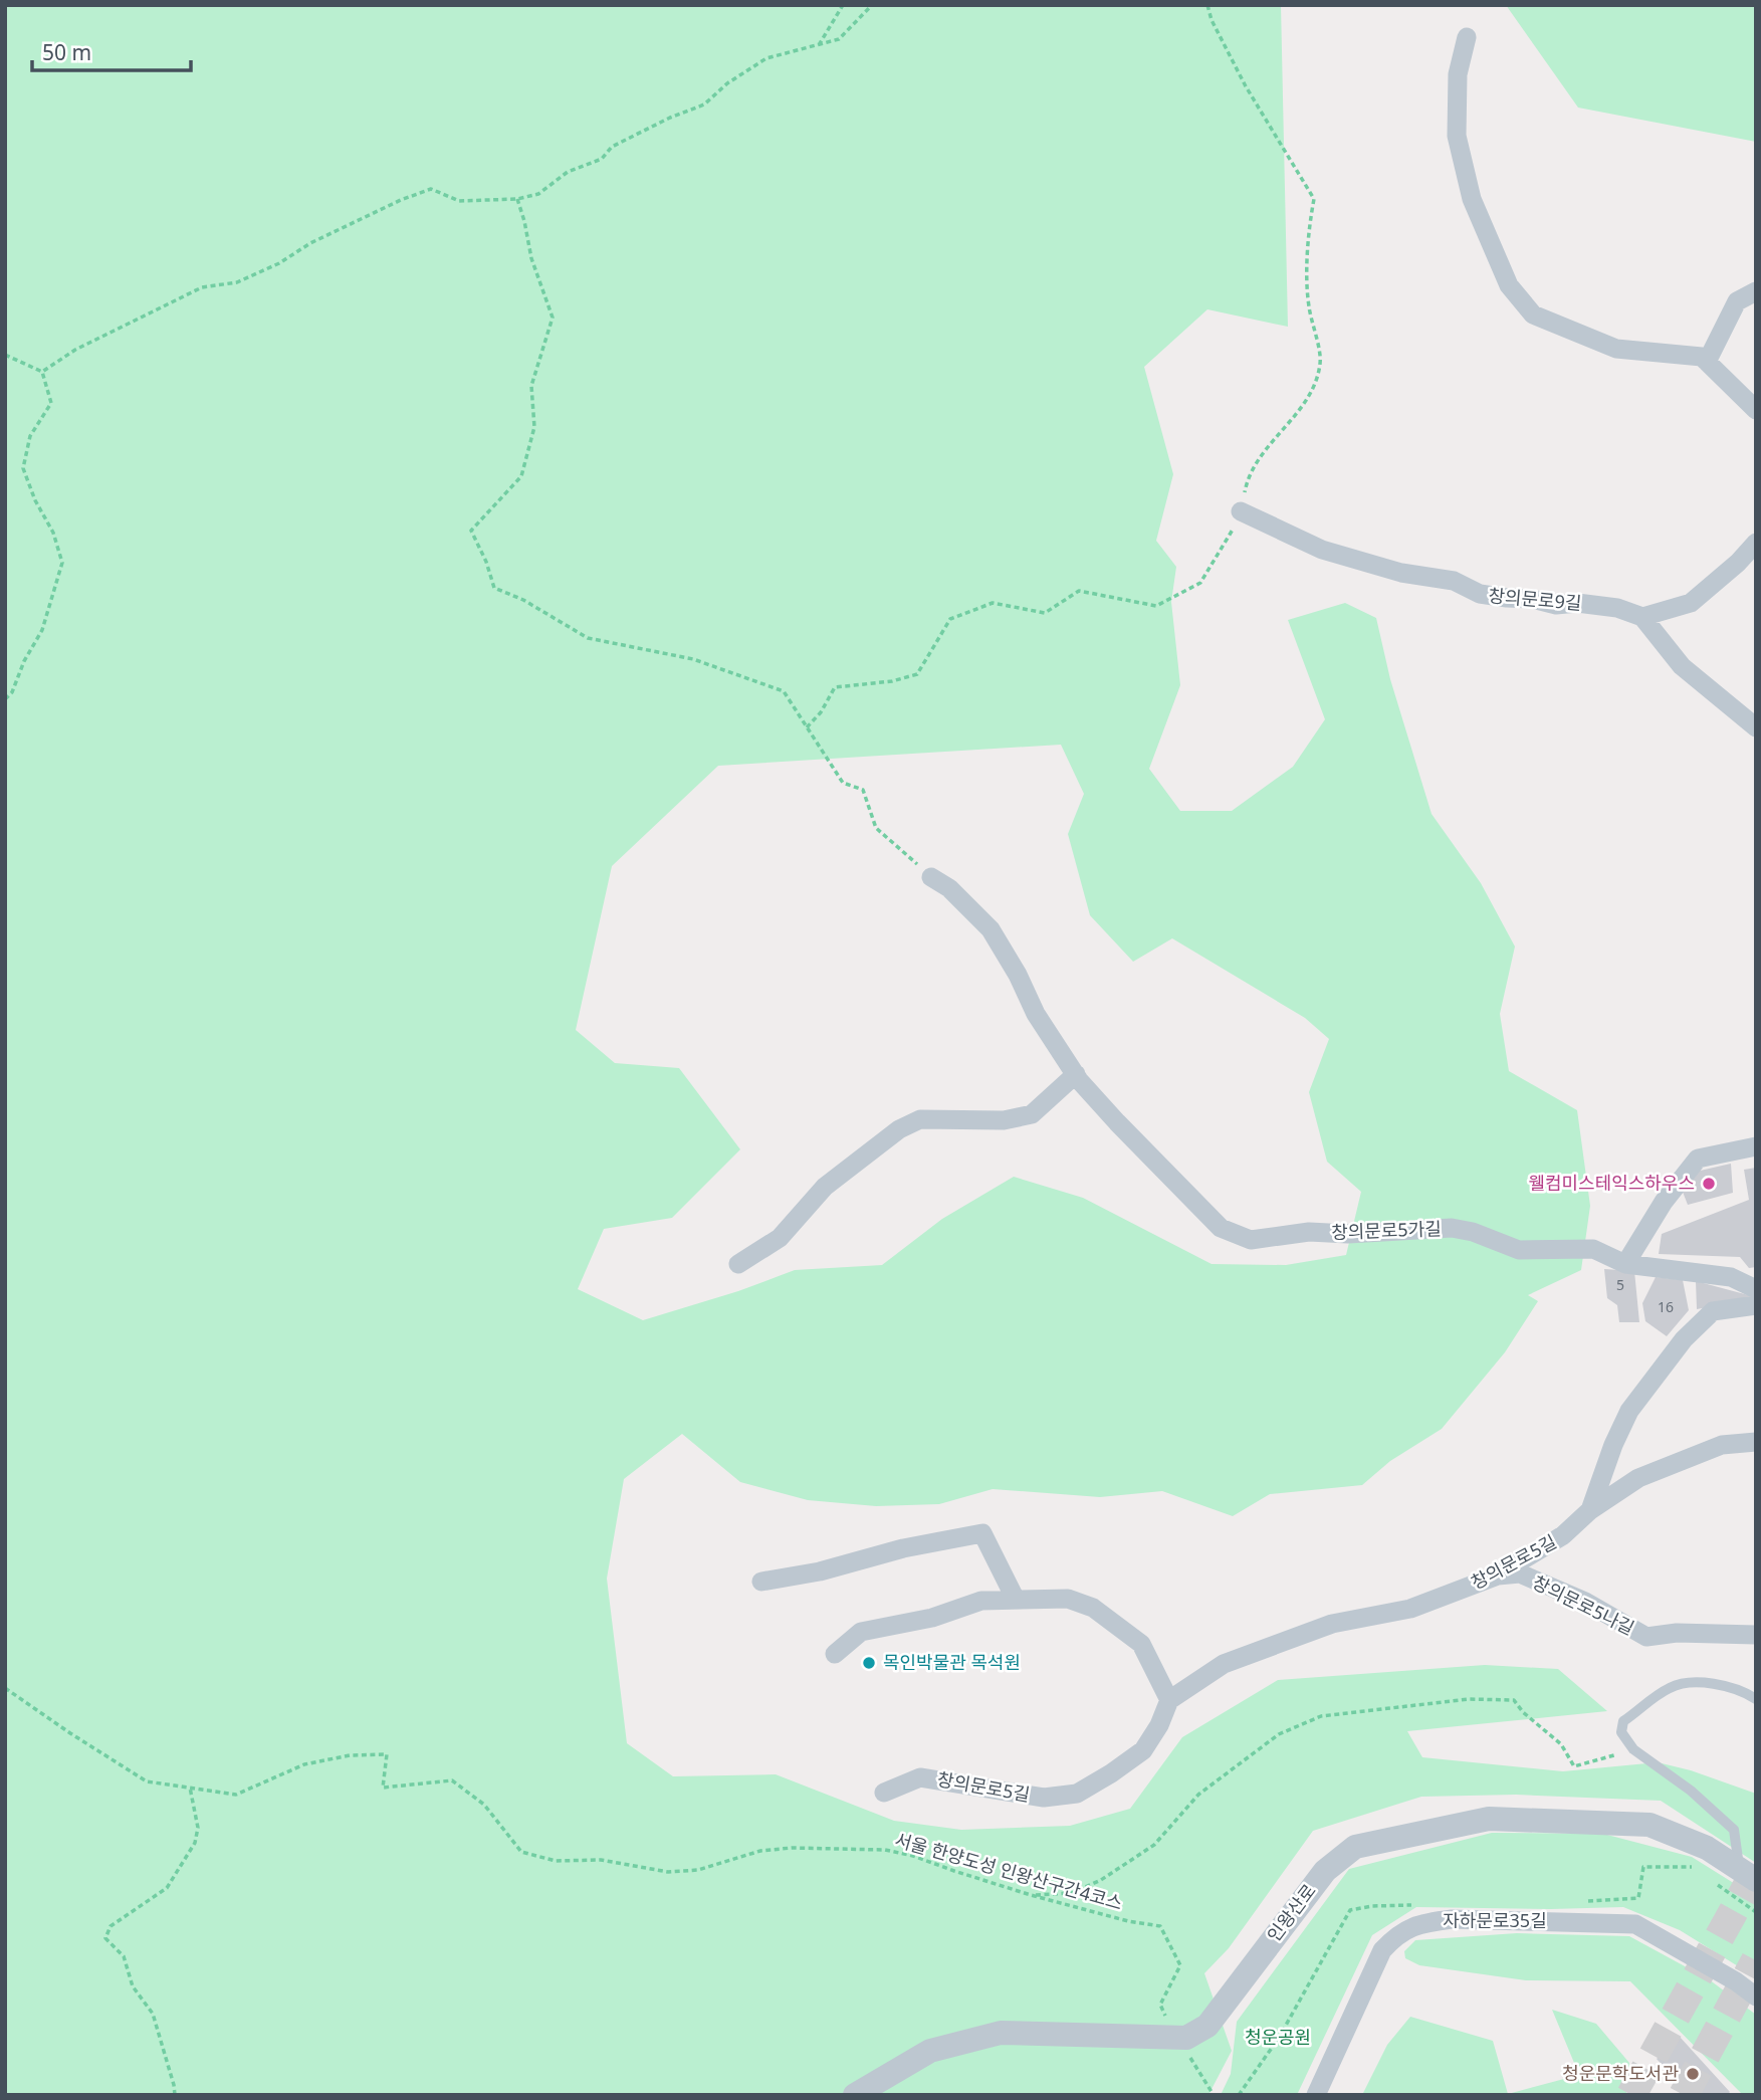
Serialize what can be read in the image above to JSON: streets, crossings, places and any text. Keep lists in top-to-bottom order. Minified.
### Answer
{"streets":{"street":["창의문로9길","창의문로5가길","창의문로5길","창의문로5나길","인왕산로","자하문로35길"],"path":["서울 한양도성 인왕산구간4코스"]},"crossings":[["창의문로5길","창의문로5나길"],["서울 한양도성 인왕산구간4코스","인왕산로"]],"parks":["청운공원"],"places":["웰컴미스테익스하우스","목인박물관 목석원","청운문학도서관"],"house_numbers":["5","16"],"scale_bar":"50 m"}
